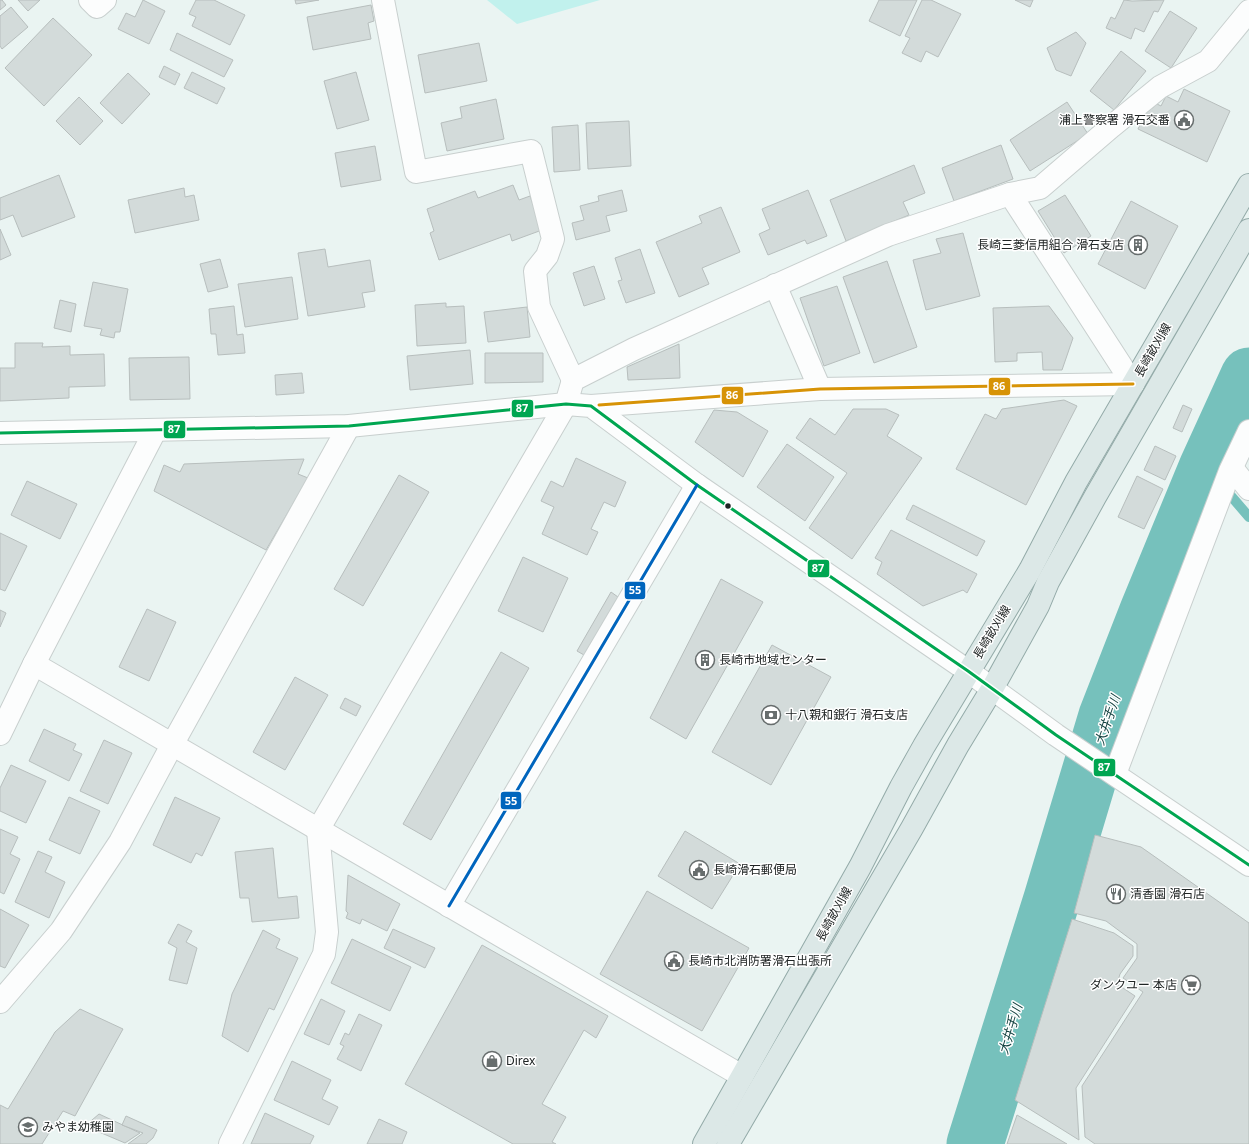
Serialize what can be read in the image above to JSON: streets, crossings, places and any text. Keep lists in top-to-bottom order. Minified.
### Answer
{"streets":{"main road":["長崎畝刈線"]},"water":["大井手川"],"places":{"public building":["浦上警察署 滑石交番","長崎滑石郵便局","長崎市北消防署滑石出張所"],"building":["長崎三菱信用組合 滑石支店","長崎市地域センター"],"bank":["十八親和銀行 滑石支店"],"restaurant":["清香園 滑石店"],"supermarket":["ダンクユー 本店"],"shop":["Direx"],"school or university":["みやま幼稚園"]},"lines":["transit line 86","transit line 87","transit line 55"]}
